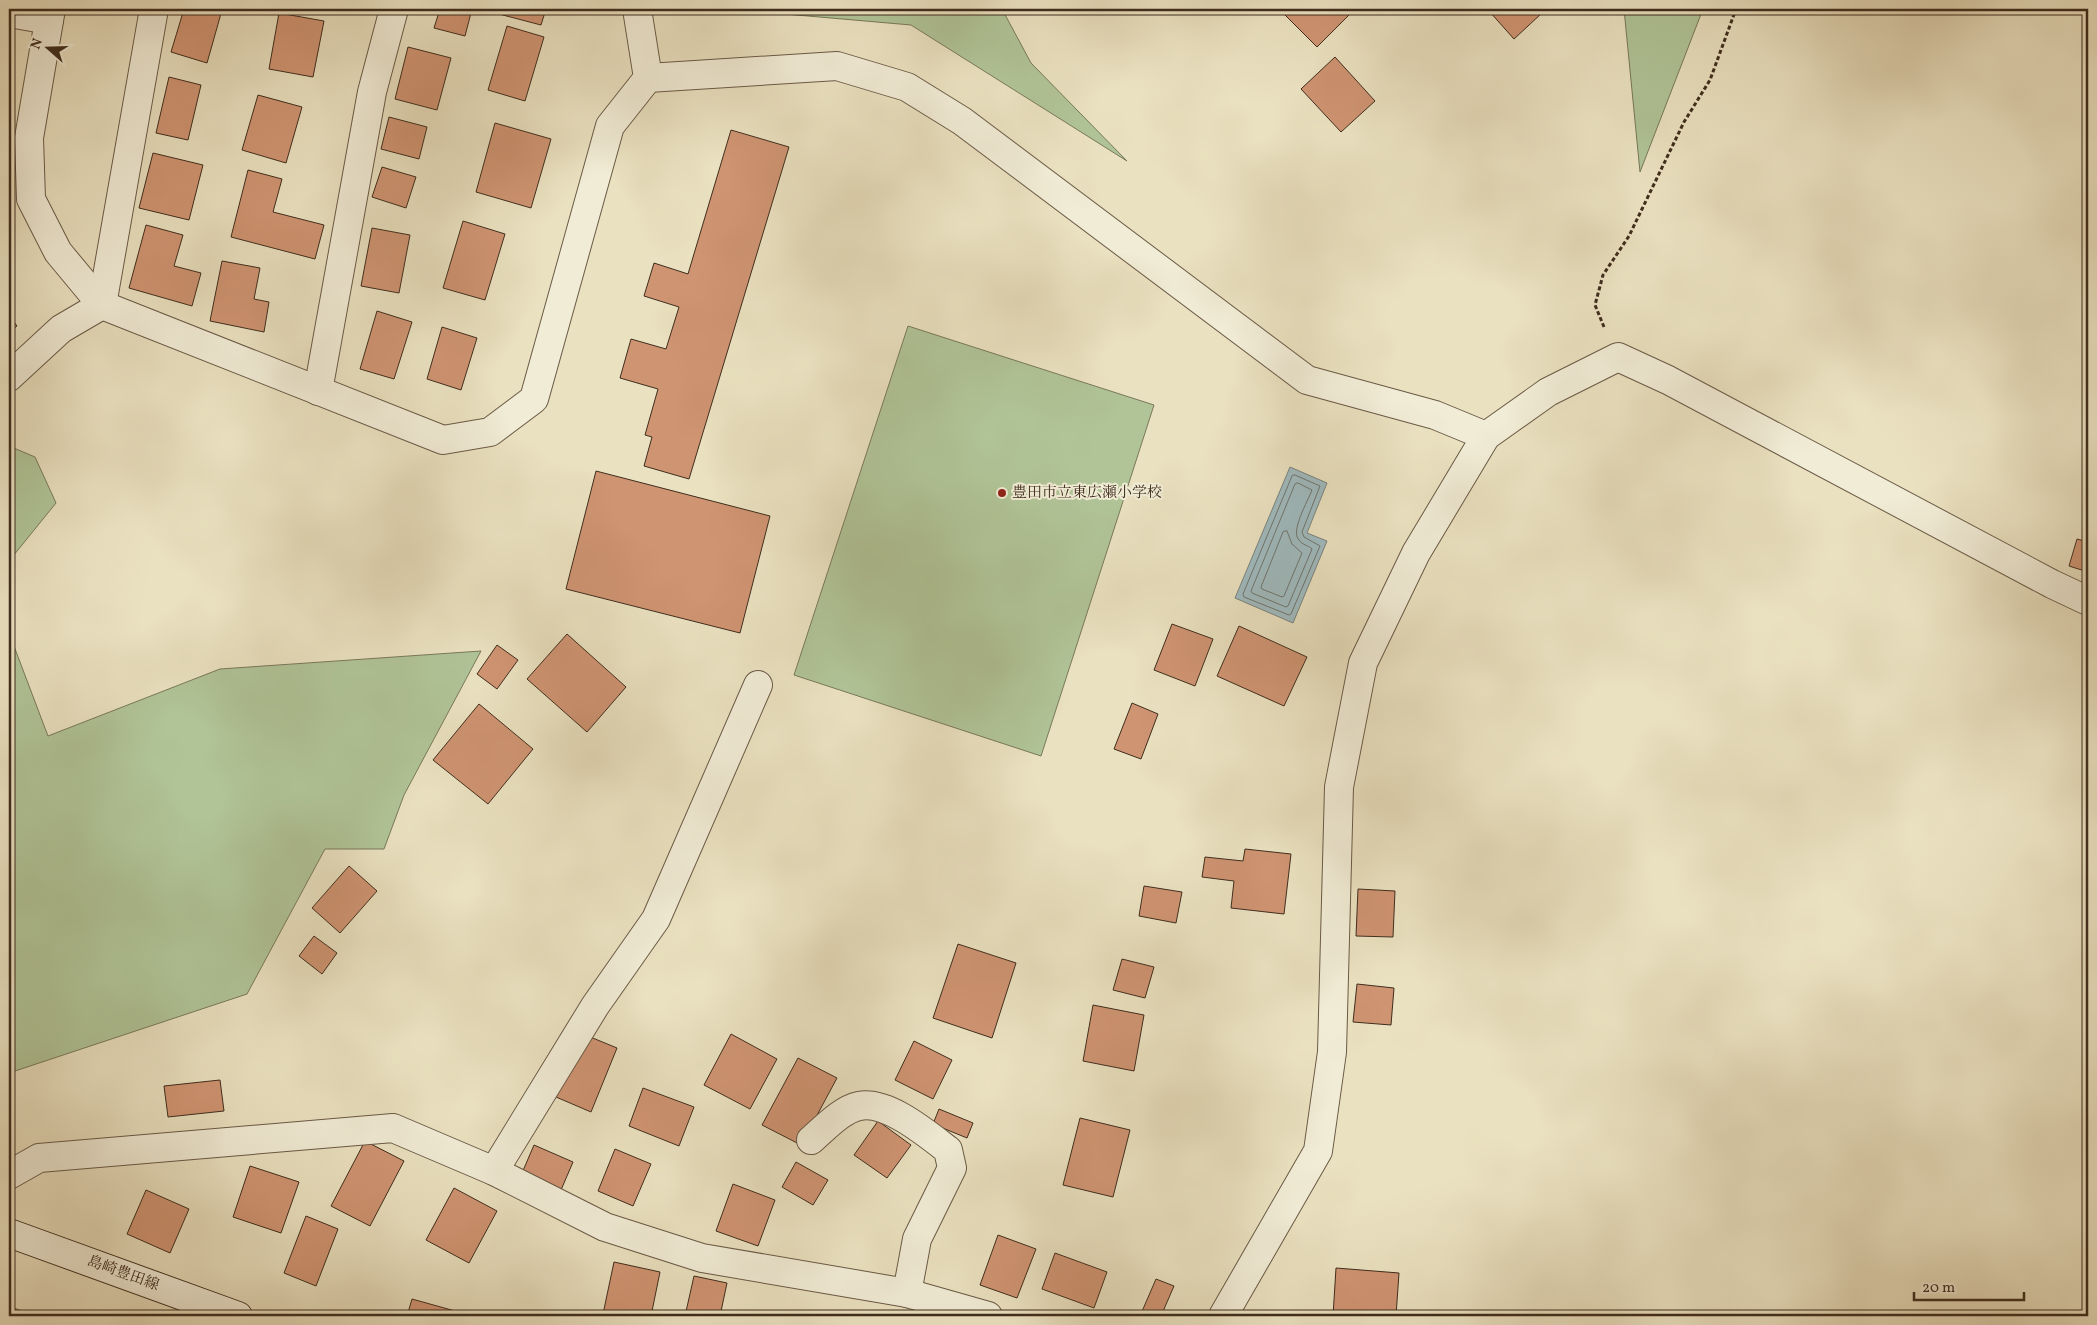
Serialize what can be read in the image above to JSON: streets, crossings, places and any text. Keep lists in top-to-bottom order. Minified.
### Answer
{"streets":{"street":["島崎豊田線"]},"places":["豊田市立東広瀬小学校"],"scale_bar":"20 m","north":"left"}
